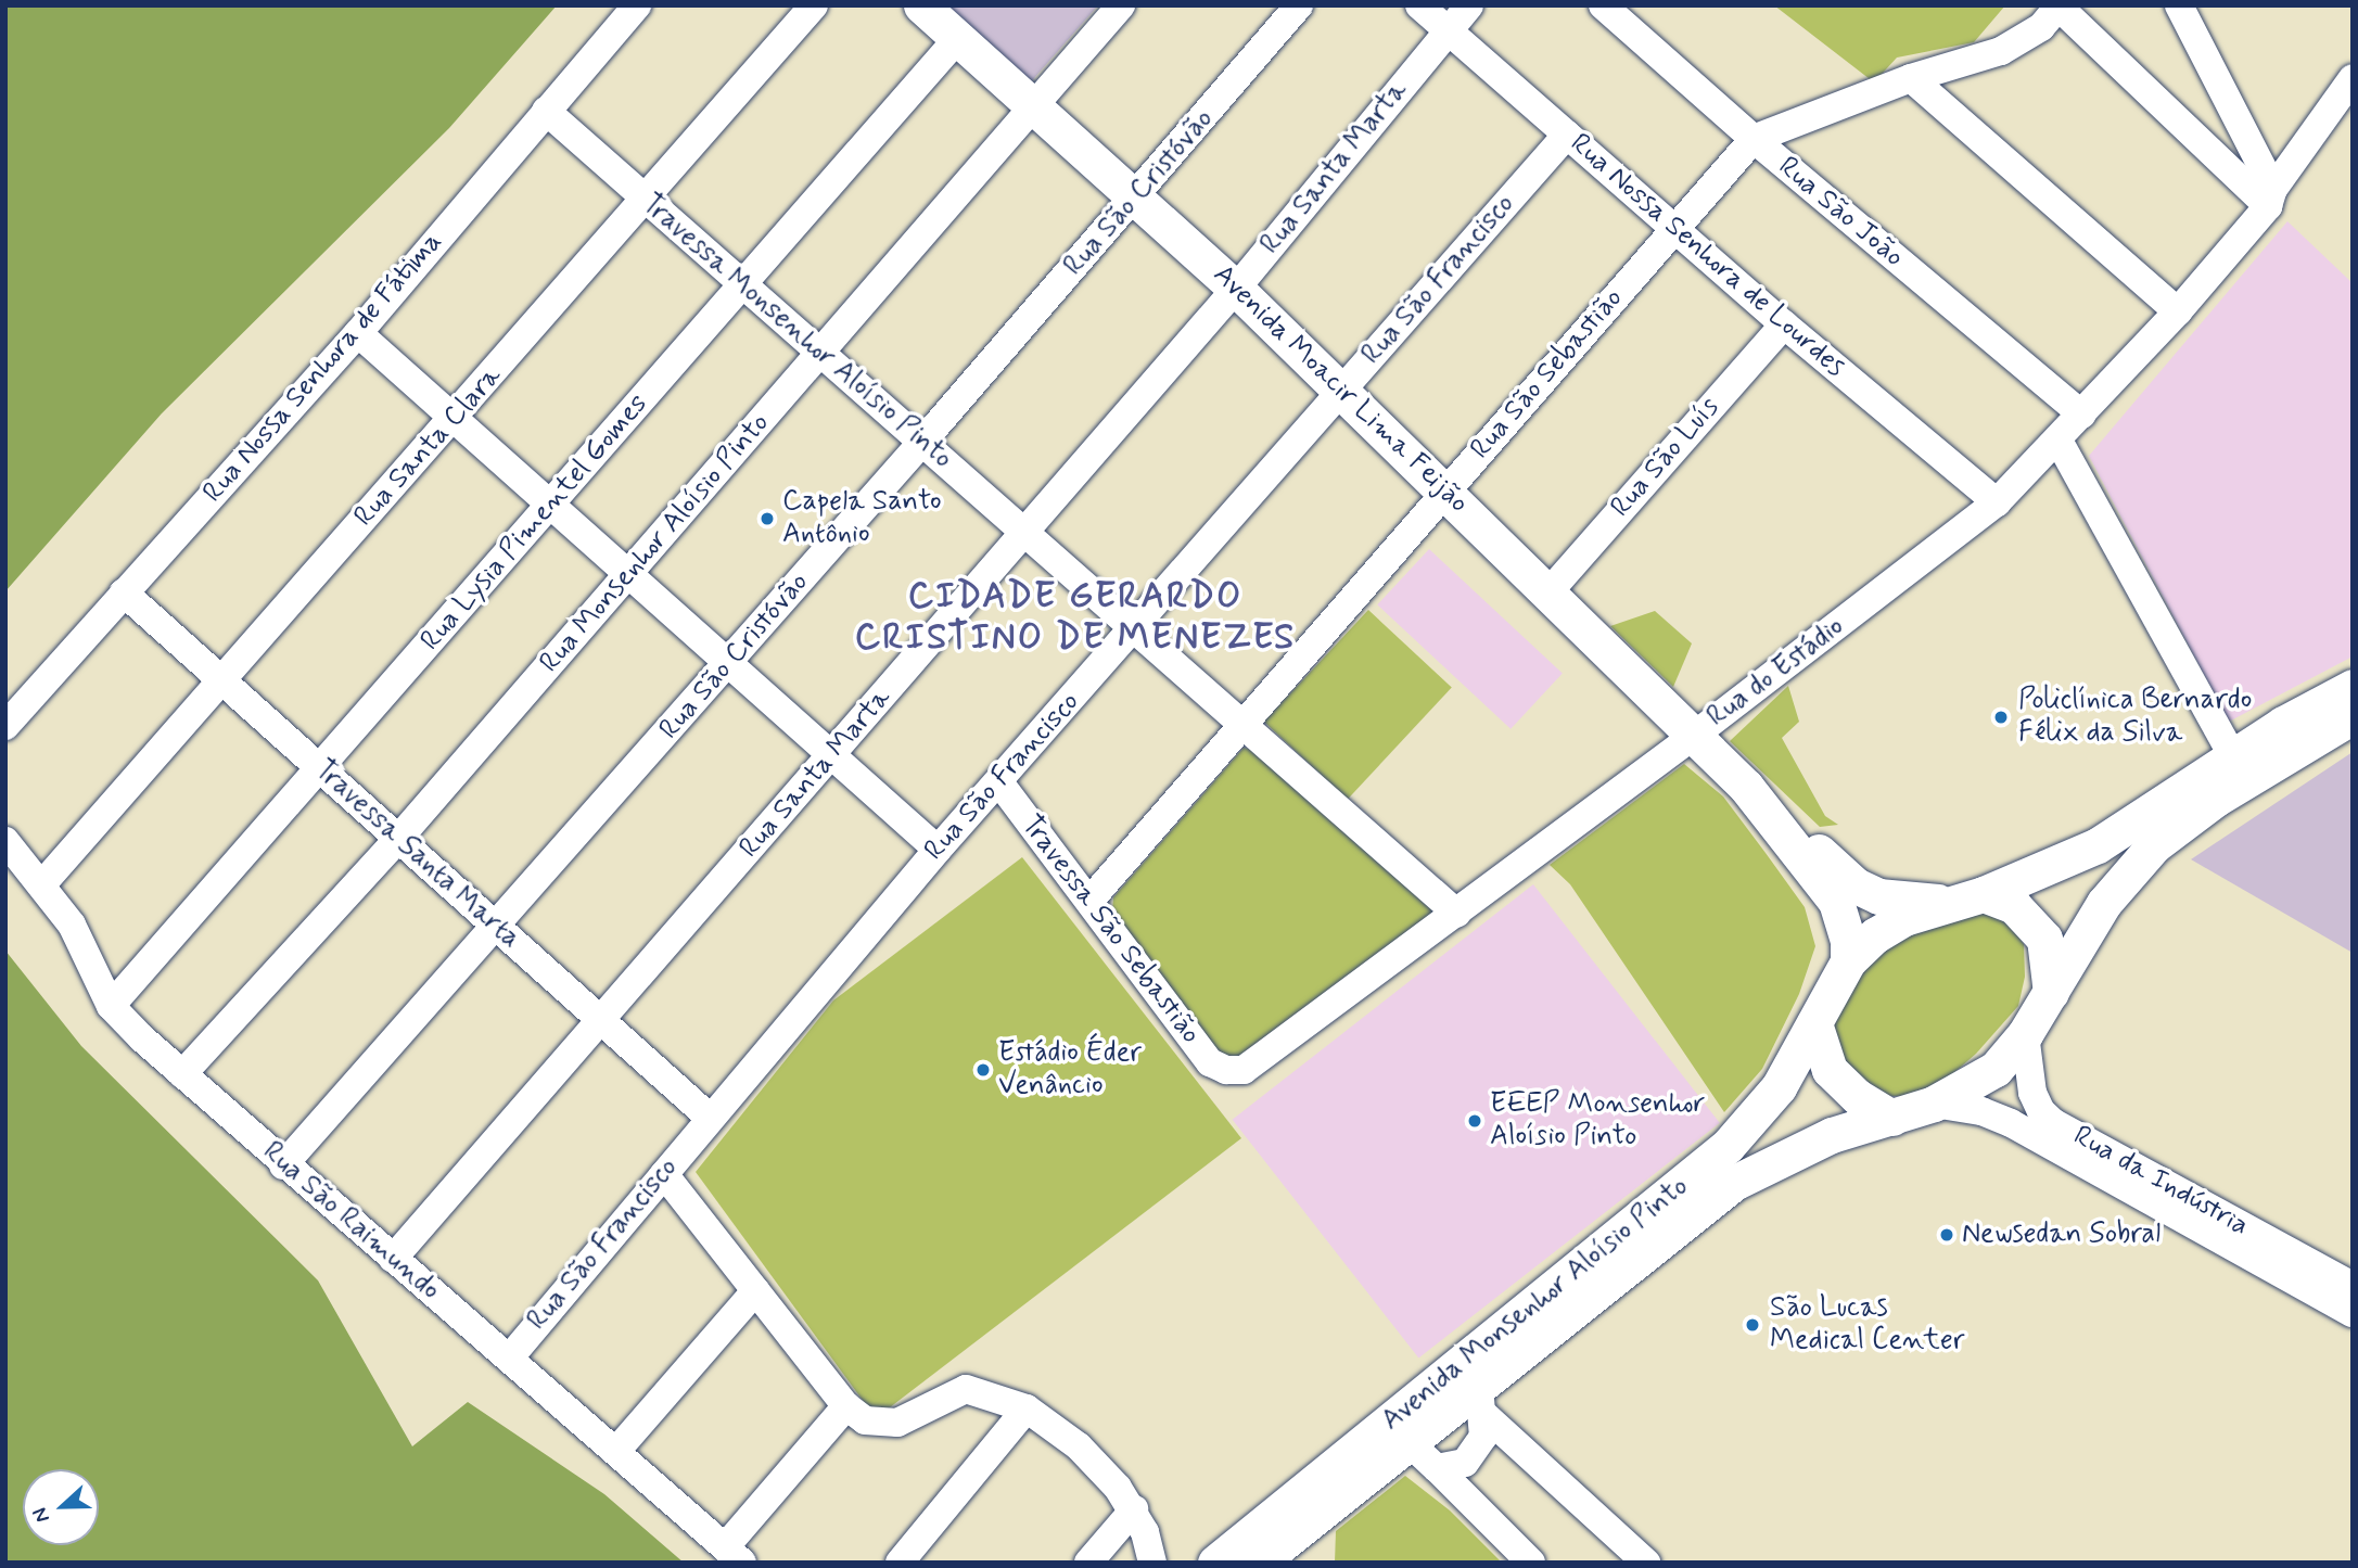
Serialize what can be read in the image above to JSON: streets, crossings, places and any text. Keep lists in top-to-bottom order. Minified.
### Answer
{"streets":{"main road":["Avenida Moacir Lima Feijão","Avenida Monsenhor Aloísio Pinto"],"street":["Rua Santa Marta","Rua São Cristóvão","Rua São João","Rua Nossa Senhora de Lourdes","Rua São Francisco","Travessa Monsenhor Aloísio Pinto","Rua Nossa Senhora de Fátima","Rua São Sebastião","Rua Santa Clara","Rua São Luís","Rua Lysia Pimentel Gomes","Rua Monsenhor Aloísio Pinto","Rua do Estádio","Travessa Santa Marta","Travessa São Sebastião","Rua da Indústria","Rua São Raimundo"]},"crossings":[["Rua Santa Marta","Rua Nossa Senhora de Lourdes"],["Rua Santa Marta","Travessa Monsenhor Aloísio Pinto"],["Rua Santa Marta","Avenida Moacir Lima Feijão"],["Rua Santa Marta","Travessa Santa Marta"],["Rua Santa Marta","Rua São Raimundo"],["Rua São Cristóvão","Travessa Monsenhor Aloísio Pinto"],["Rua São Cristóvão","Avenida Moacir Lima Feijão"],["Rua São Cristóvão","Travessa Santa Marta"],["Rua São Cristóvão","Rua São Raimundo"],["Rua São João","Rua São Sebastião"],["Rua São João","Rua do Estádio"],["Rua Nossa Senhora de Lourdes","Rua São Francisco"],["Rua Nossa Senhora de Lourdes","Rua São Sebastião"],["Rua Nossa Senhora de Lourdes","Rua São Luís"],["Rua Nossa Senhora de Lourdes","Rua do Estádio"],["Rua São Francisco","Travessa Monsenhor Aloísio Pinto"],["Rua São Francisco","Avenida Moacir Lima Feijão"],["Rua São Francisco","Travessa Santa Marta"],["Rua São Francisco","Travessa São Sebastião"],["Rua São Francisco","Rua São Raimundo"],["Travessa Monsenhor Aloísio Pinto","Rua Nossa Senhora de Fátima"],["Travessa Monsenhor Aloísio Pinto","Rua São Sebastião"],["Travessa Monsenhor Aloísio Pinto","Rua Santa Clara"],["Travessa Monsenhor Aloísio Pinto","Rua Lysia Pimentel Gomes"],["Travessa Monsenhor Aloísio Pinto","Rua Monsenhor Aloísio Pinto"],["Travessa Monsenhor Aloísio Pinto","Rua do Estádio"],["Rua Nossa Senhora de Fátima","Travessa Santa Marta"],["Rua São Sebastião","Avenida Moacir Lima Feijão"],["Rua São Sebastião","Travessa São Sebastião"],["Avenida Moacir Lima Feijão","Rua São Luís"],["Avenida Moacir Lima Feijão","Rua Lysia Pimentel Gomes"],["Avenida Moacir Lima Feijão","Rua Monsenhor Aloísio Pinto"],["Avenida Moacir Lima Feijão","Rua do Estádio"],["Rua Santa Clara","Travessa Santa Marta"],["Rua Santa Clara","Rua São Raimundo"],["Rua Lysia Pimentel Gomes","Travessa Santa Marta"],["Rua Lysia Pimentel Gomes","Rua São Raimundo"],["Rua Monsenhor Aloísio Pinto","Travessa Santa Marta"],["Rua Monsenhor Aloísio Pinto","Rua São Raimundo"],["Rua do Estádio","Travessa São Sebastião"],["Rua da Indústria","Avenida Monsenhor Aloísio Pinto"]],"districts":["CIDADE GERARDO CRISTINO DE MENEZES"],"places":["Capela Santo Antônio","Policlínica Bernardo Félix da Silva","Estádio Éder Venâncio","EEEP Monsenhor Aloísio Pinto","Newsedan Sobral","São Lucas Medical Center"],"north":"left"}
